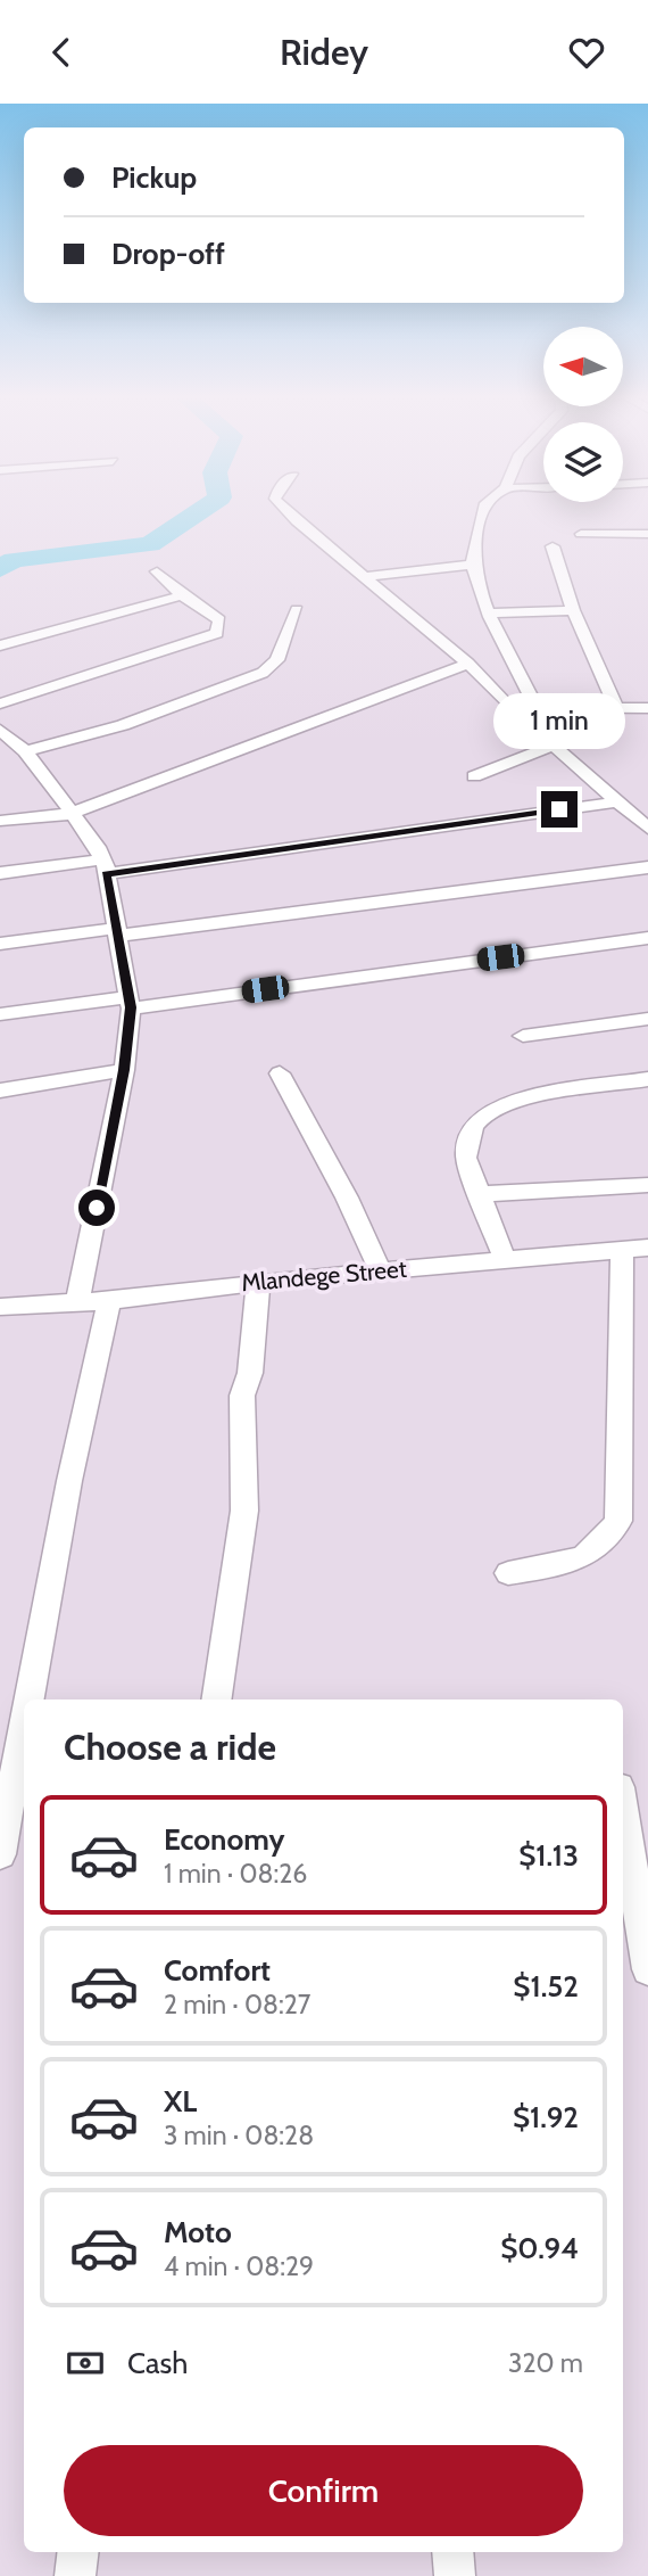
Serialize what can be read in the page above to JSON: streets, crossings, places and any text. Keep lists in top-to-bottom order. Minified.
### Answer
{"streets":{"street":["Mlandege Street"]},"north":"left","page":{"header":"Ridey","banner":["Pickup","Drop-off"],"bubble":"1 min","heading":"Choose a ride","list":[{"name":"Economy","note":"1 min · 08:26","value":"$1.13"},{"name":"Comfort","note":"2 min · 08:27","value":"$1.52"},{"name":"XL","note":"3 min · 08:28","value":"$1.92"},{"name":"Moto","note":"4 min · 08:29","value":"$0.94"}],"pay":["Cash","320 m"],"buttons":"Confirm"}}
